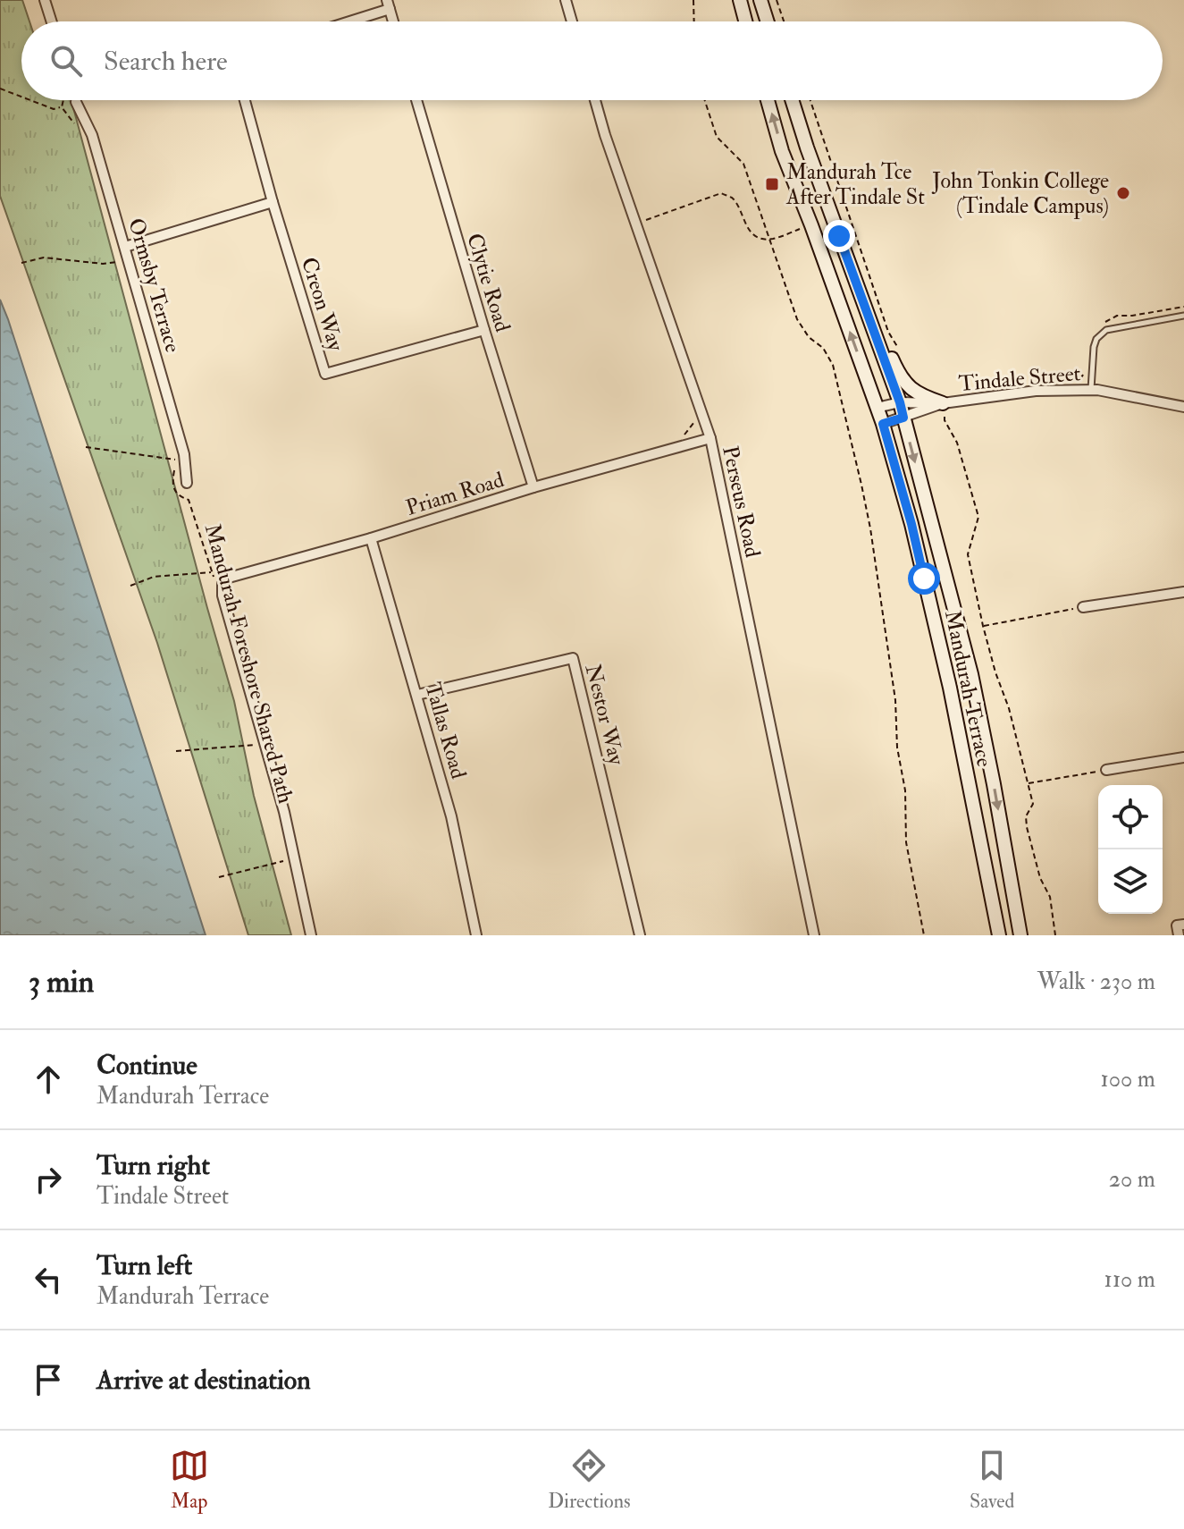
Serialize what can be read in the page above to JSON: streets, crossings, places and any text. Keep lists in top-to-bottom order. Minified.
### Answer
{"streets":{"main road":["Mandurah Terrace"],"street":["Clytie Road","Ormsby Terrace","Creon Way","Tindale Street","Priam Road","Perseus Road","Nestor Way","Tallas Road"],"path":["Mandurah Foreshore Shared Path"]},"crossings":[["Clytie Road","Creon Way"],["Clytie Road","Priam Road"],["Tindale Street","Mandurah Terrace"],["Priam Road","Perseus Road"],["Priam Road","Tallas Road"],["Nestor Way","Tallas Road"]],"places":{"transit":["Mandurah Tce After Tindale St"],"other":["John Tonkin College (Tindale Campus)"]},"page":{"search":"Search here","heading":["3 min","Walk · 230 m"],"list":[["Continue","Mandurah Terrace","100 m"],["Turn right","Tindale Street","20 m"],["Turn left","Mandurah Terrace","110 m"],"Arrive at destination"],"nav":["Map","Directions","Saved"]}}
